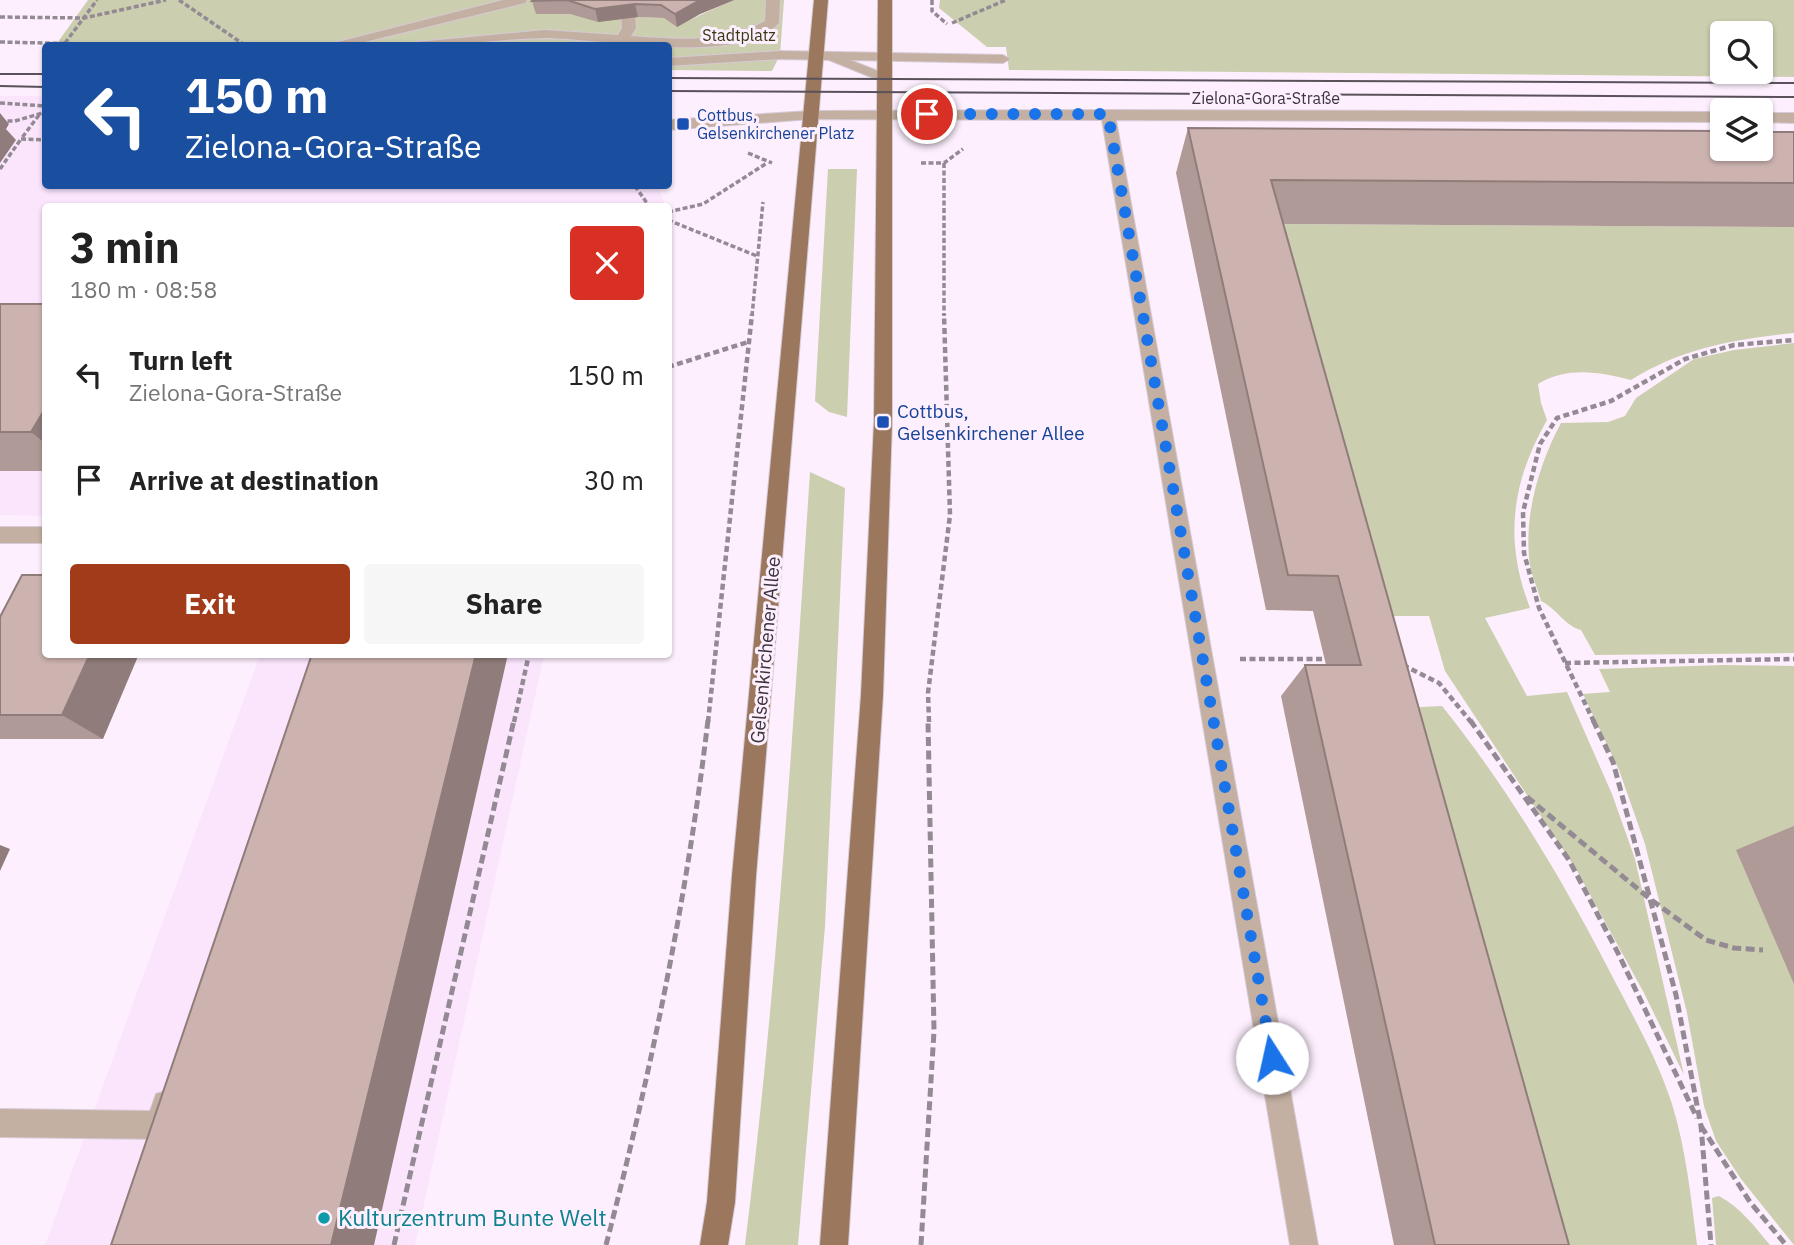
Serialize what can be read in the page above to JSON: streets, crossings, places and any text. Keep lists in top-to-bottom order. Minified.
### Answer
{"streets":{"main road":["Gelsenkirchener Allee"],"street":["Zielona-Gora-Straße"]},"crossings":[["Zielona-Gora-Straße","Gelsenkirchener Allee"]],"parks":["Stadtplatz"],"places":{"transit":["Cottbus, Gelsenkirchener Platz","Cottbus, Gelsenkirchener Allee"],"other":["Kulturzentrum Bunte Welt"]},"page":{"turn":["150 m","Zielona-Gora-Straße"],"heading":["3 min","180 m · 08:58"],"list":[{"name":"Turn left","note":"Zielona-Gora-Straße","value":"150 m"},{"name":"Arrive at destination","value":"30 m"}],"buttons":["Exit","Share"]}}
